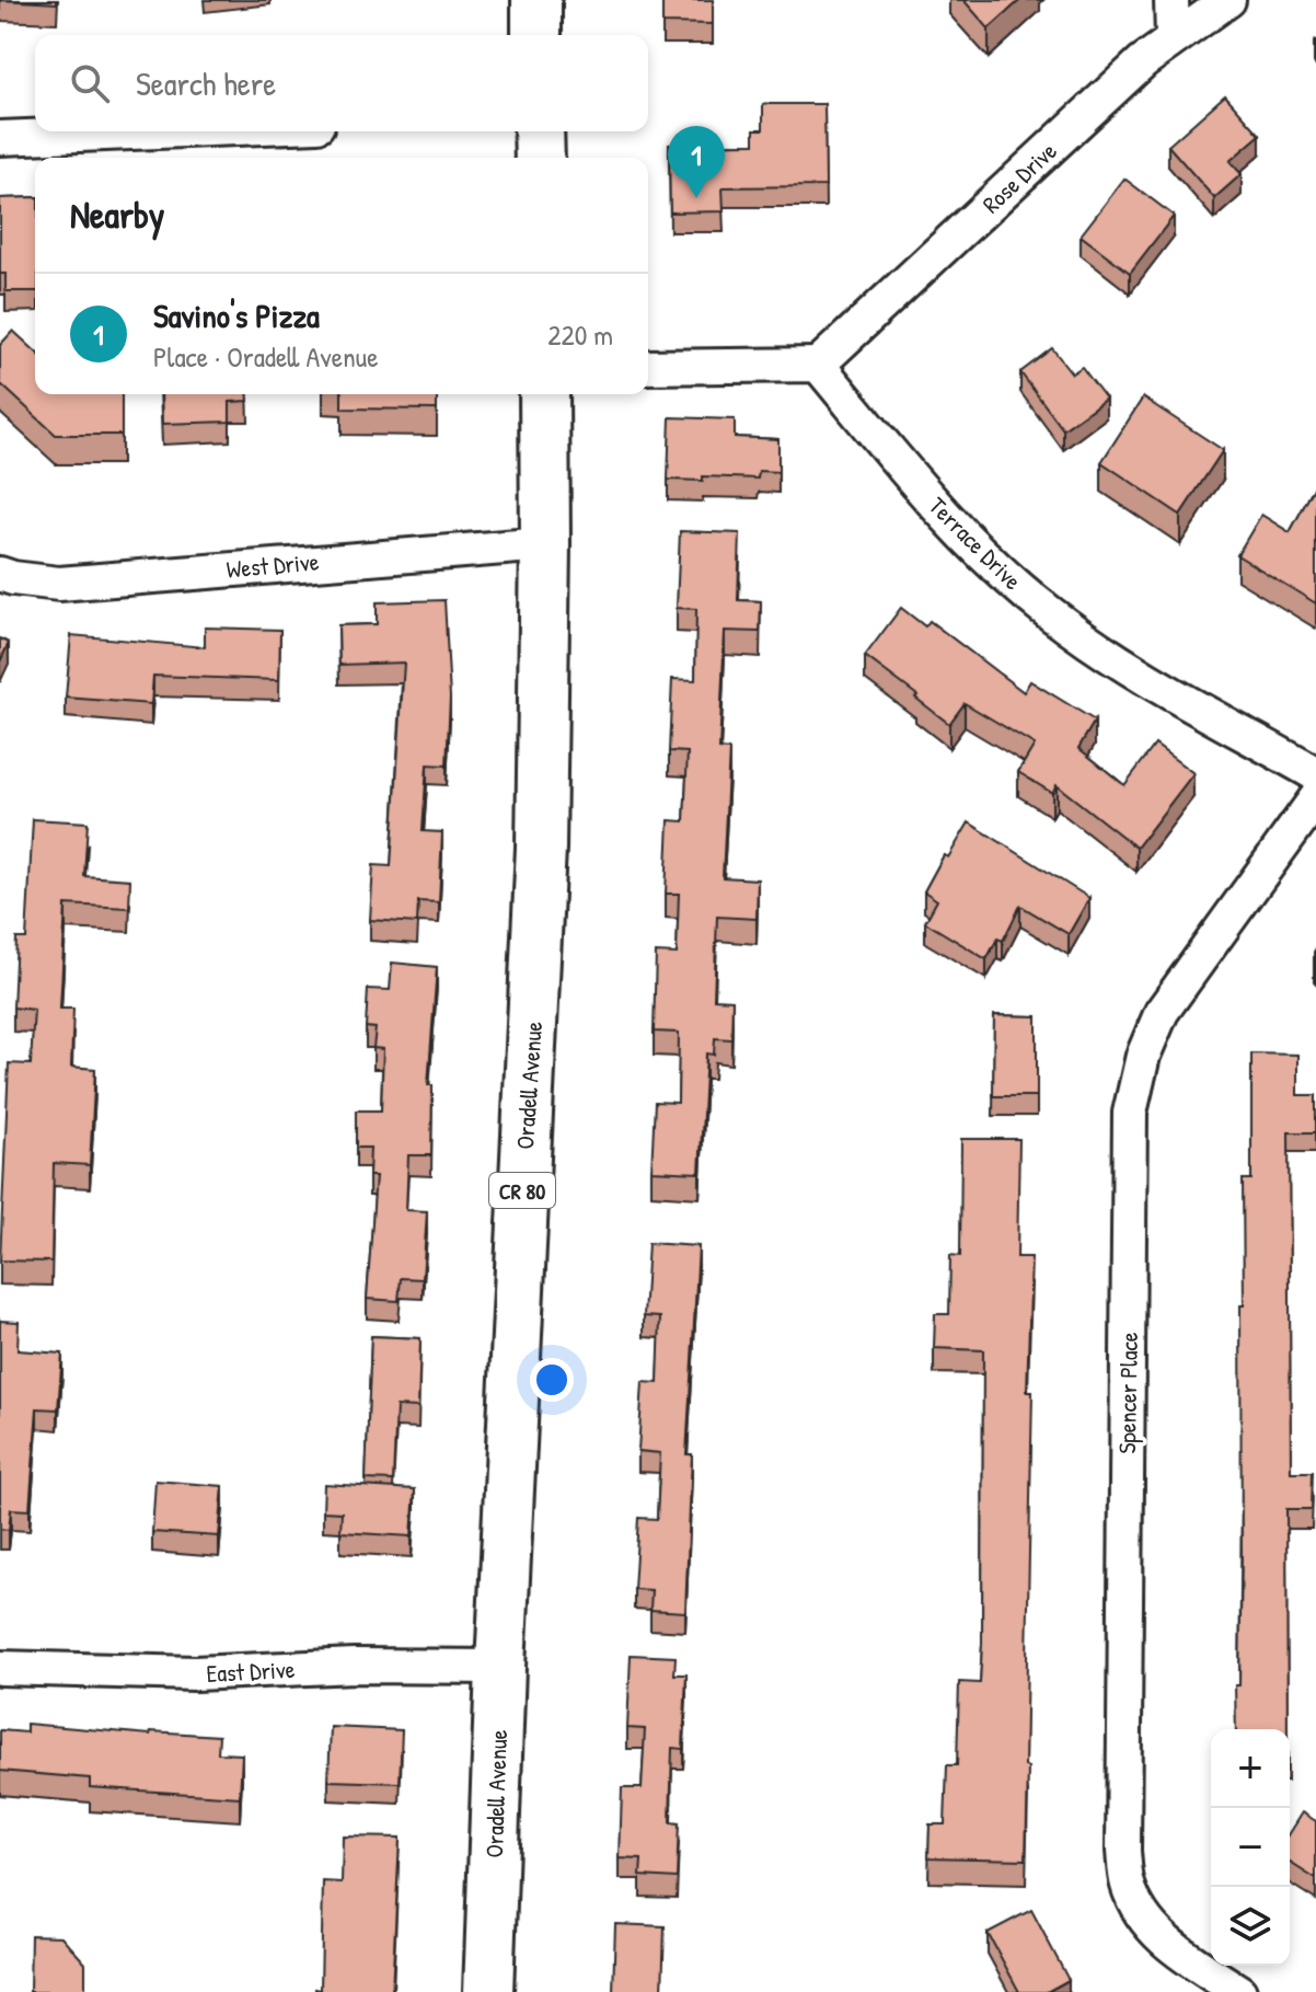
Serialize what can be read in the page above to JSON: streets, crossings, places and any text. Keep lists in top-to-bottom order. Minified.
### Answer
{"streets":{"main road":["Oradell Avenue","CR 80"],"street":["Rose Drive","Terrace Drive","West Drive","Spencer Place","East Drive"]},"crossings":[["Rose Drive","Terrace Drive"],["West Drive","Oradell Avenue"],["Oradell Avenue","East Drive"]],"page":{"search":"Search here","pins":"1","heading":"Nearby","list":[{"mark":"1","name":"Savino's Pizza","note":"Place · Oradell Avenue","value":"220 m"}],"map_buttons":["+","−"]}}
